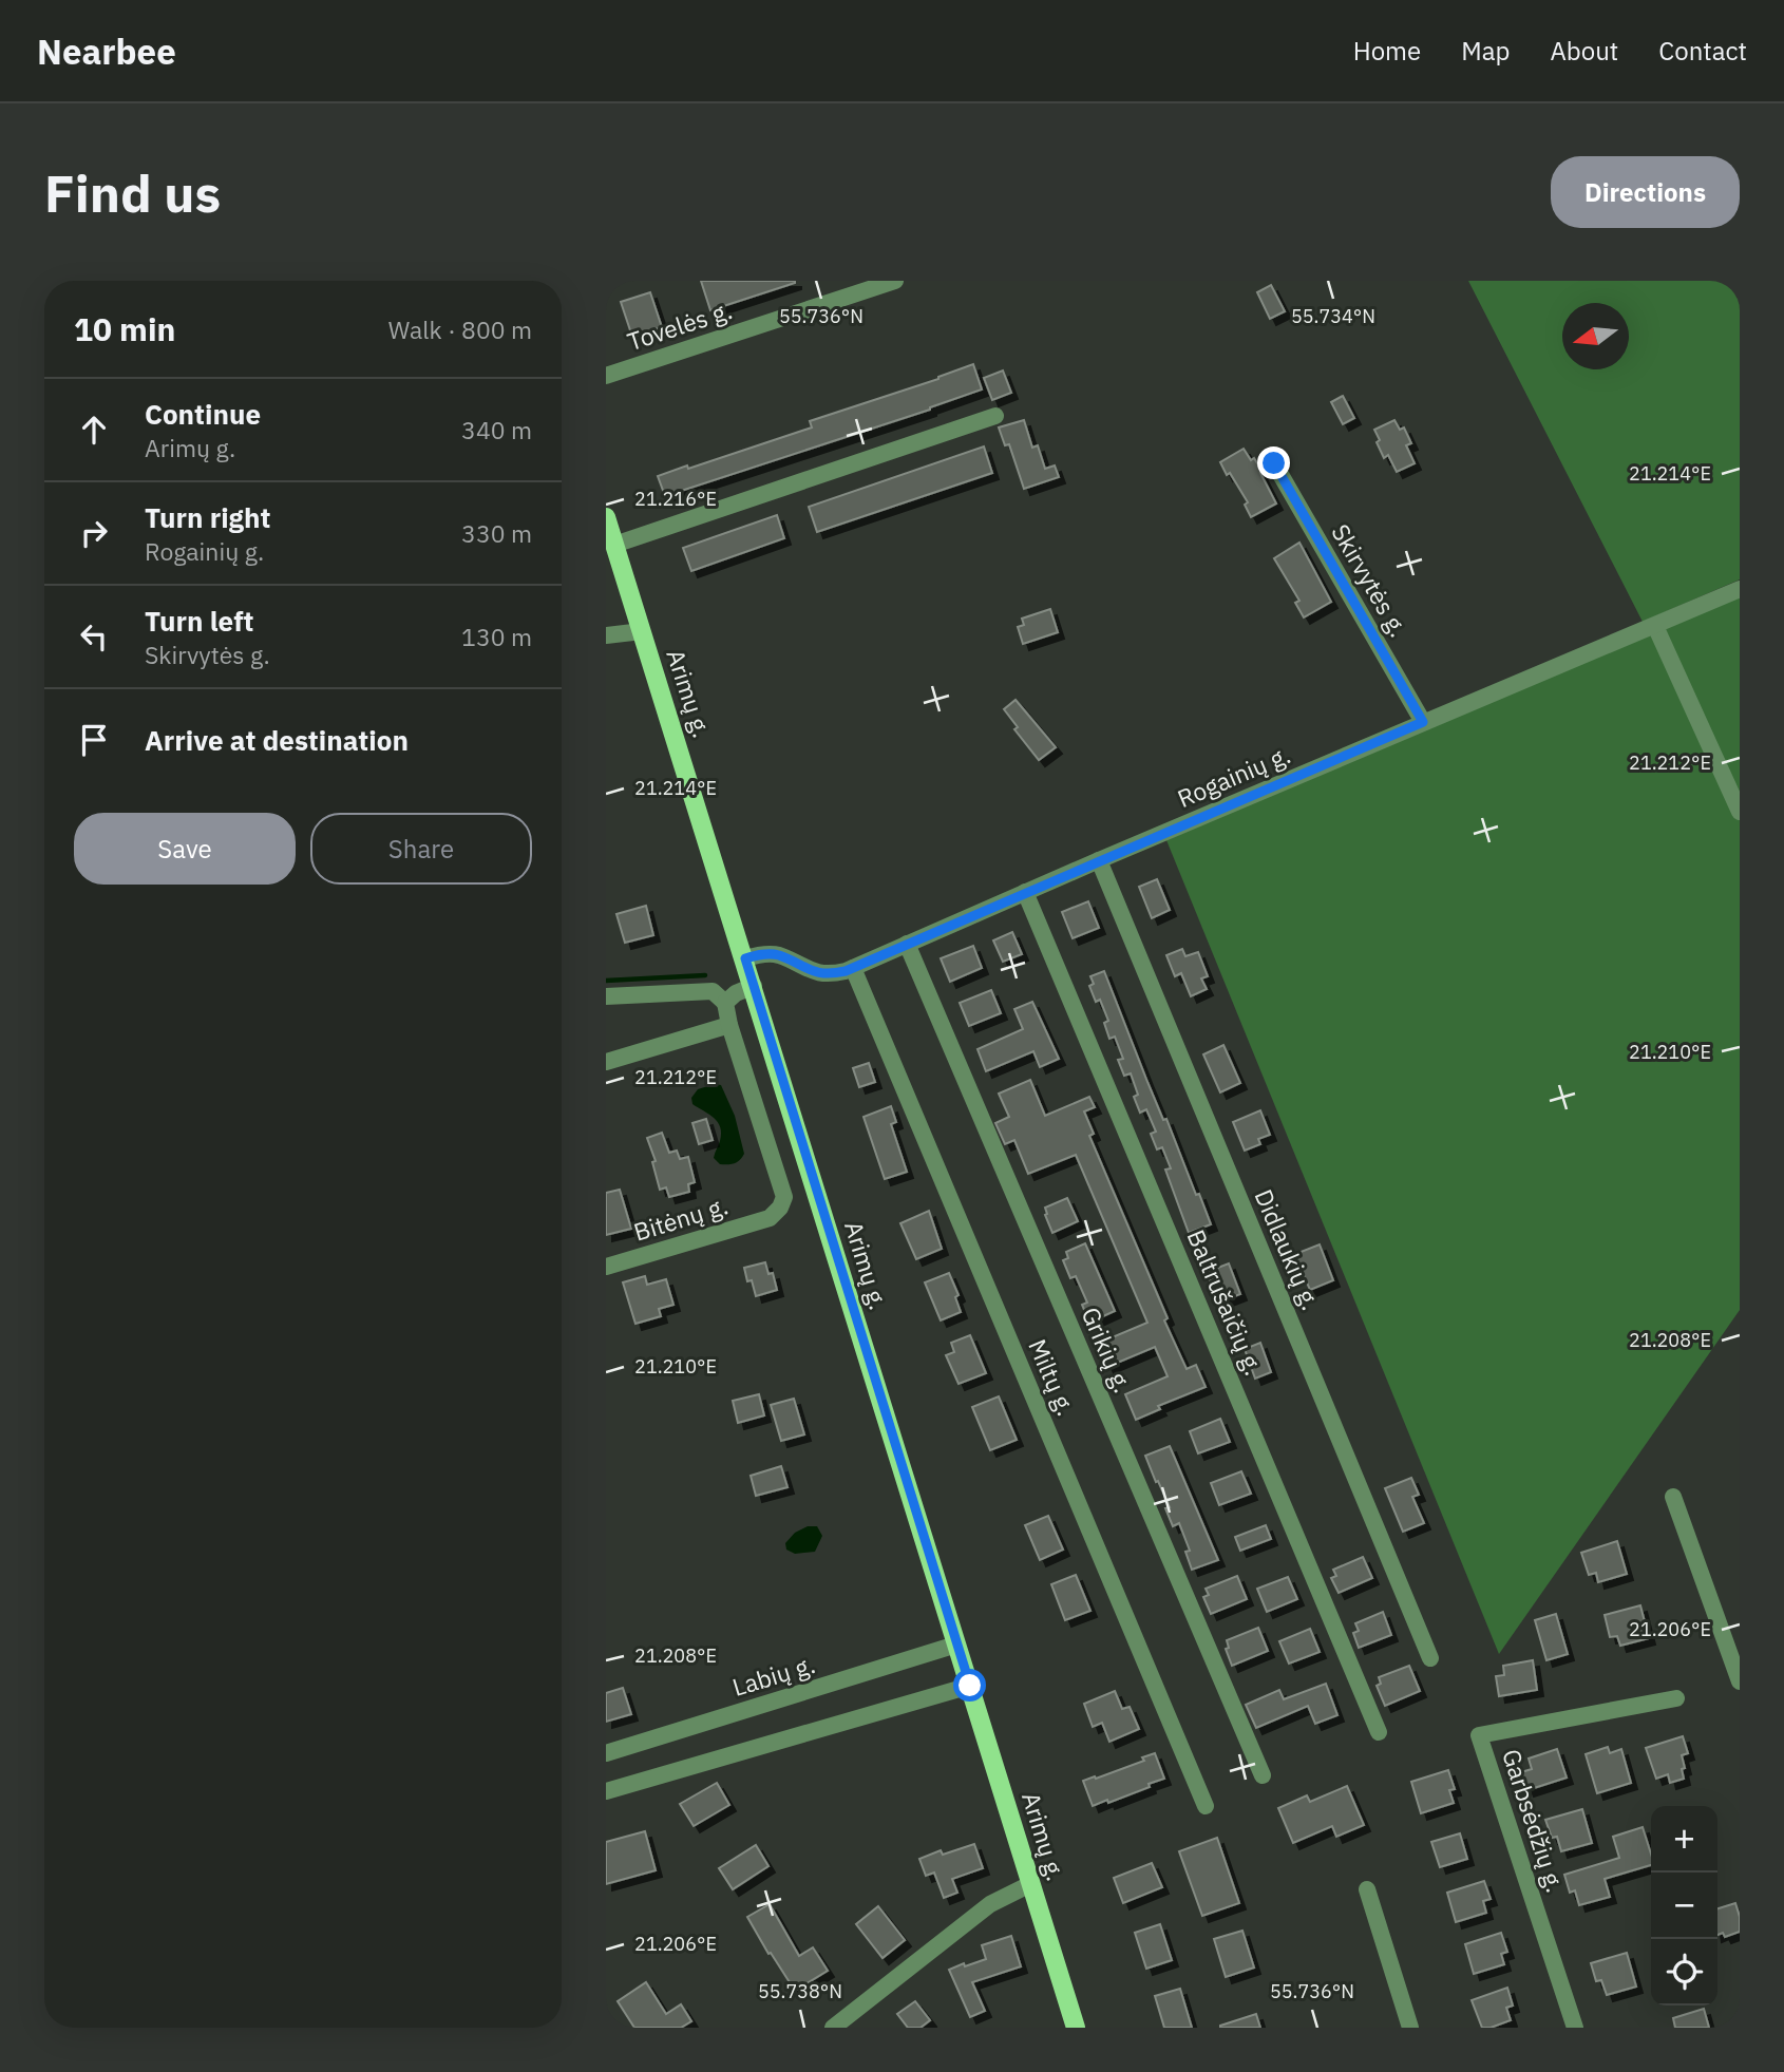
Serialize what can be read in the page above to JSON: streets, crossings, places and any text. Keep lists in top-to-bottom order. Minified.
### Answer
{"streets":{"main road":["Arimų g."],"street":["Tovelės g.","Skirvytės g.","Rogainių g.","Bitėnų g.","Didlaukių g.","Baltrušaičių g.","Grikių g.","Miltų g.","Labių g.","Garbsėdžių g."]},"crossings":[["Skirvytės g.","Rogainių g."],["Arimų g.","Rogainių g."],["Arimų g.","Labių g."],["Rogainių g.","Didlaukių g."],["Rogainių g.","Baltrušaičių g."],["Rogainių g.","Grikių g."],["Rogainių g.","Miltų g."]],"north":"left","page":{"header":"Nearbee","nav":["Home","Map","About","Contact"],"buttons":["Directions",["Save","Share"]],"title":"Find us","heading":["10 min","Walk · 800 m"],"list":[["Continue","Arimų g.","340 m"],["Turn right","Rogainių g.","330 m"],["Turn left","Skirvytės g.","130 m"],"Arrive at destination"],"map_buttons":["+","−"]},"coordinates":["55.736°N","55.734°N","21.214°E","21.216°E","21.212°E","21.210°E","21.208°E","21.206°E","55.738°N"]}
